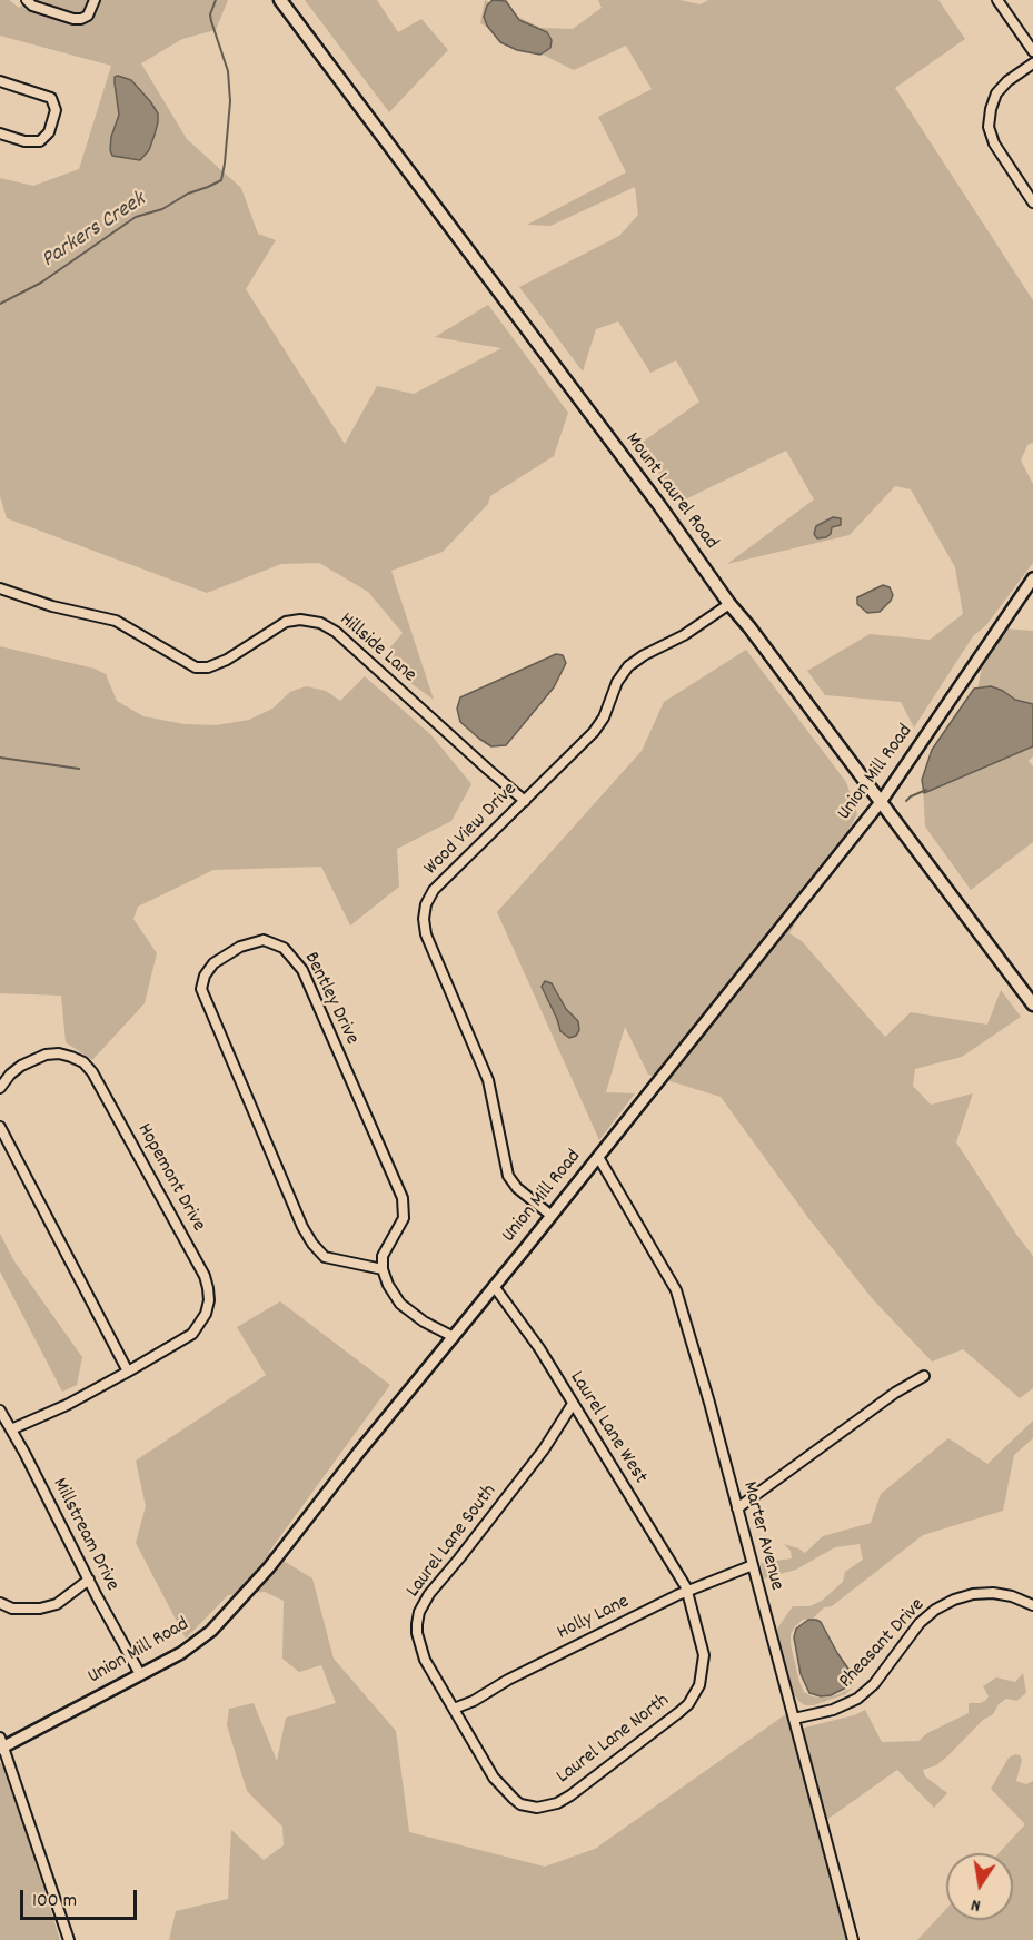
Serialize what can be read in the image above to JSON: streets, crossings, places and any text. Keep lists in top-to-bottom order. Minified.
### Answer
{"streets":{"main road":["Mount Laurel Road"],"street":["Hillside Lane","Union Mill Road","Wood View Drive","Bentley Drive","Hopemont Drive","Laurel Lane West","Millstream Drive","Marter Avenue","Laurel Lane South","Holly Lane","Pheasant Drive","Laurel Lane North"]},"crossings":[["Mount Laurel Road","Union Mill Road"],["Mount Laurel Road","Wood View Drive"],["Hillside Lane","Wood View Drive"],["Union Mill Road","Wood View Drive"],["Union Mill Road","Laurel Lane West"],["Union Mill Road","Millstream Drive"],["Union Mill Road","Marter Avenue"],["Hopemont Drive","Millstream Drive"],["Laurel Lane West","Laurel Lane South"],["Laurel Lane West","Holly Lane"],["Laurel Lane West","Laurel Lane North"],["Marter Avenue","Holly Lane"],["Marter Avenue","Pheasant Drive"],["Laurel Lane South","Holly Lane"],["Laurel Lane South","Laurel Lane North"],["Holly Lane","Laurel Lane North"]],"water":["Parkers Creek"],"scale_bar":"100 m","north":"bottom"}
